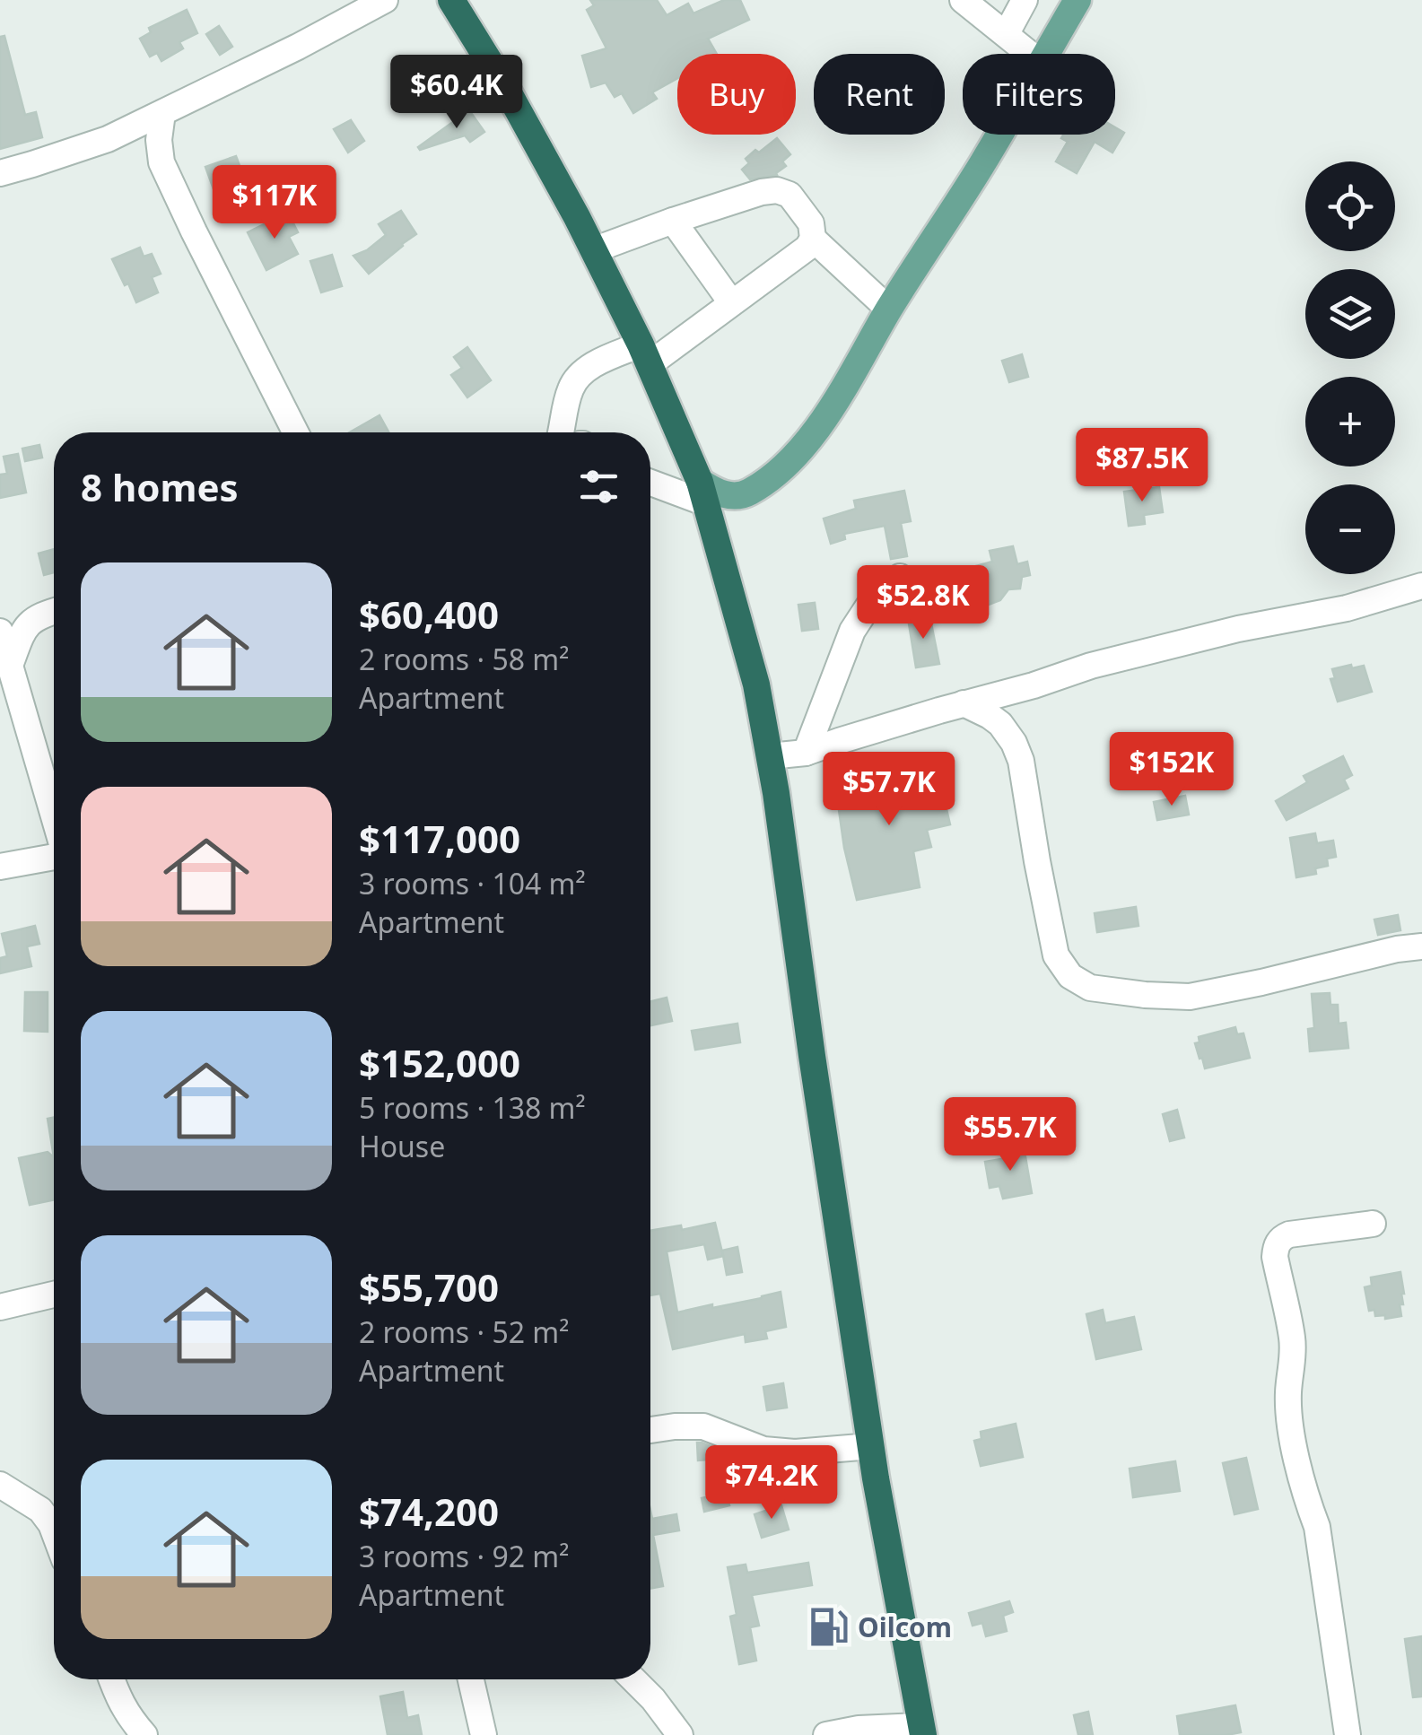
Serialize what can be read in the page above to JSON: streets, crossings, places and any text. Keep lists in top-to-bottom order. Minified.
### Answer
{"places":{"fuel station":["Oilcom"]},"page":{"chip":["Buy","Rent","Filters"],"price":["$60.4K","$117K","$87.5K","$52.8K","$152K","$57.7K","$55.7K","$74.2K"],"map_buttons":["+","−"],"heading":"8 homes","list":[{"name":"$60,400","note":"2 rooms · 58 m² · Apartment"},{"name":"$117,000","note":"3 rooms · 104 m² · Apartment"},{"name":"$152,000","note":"5 rooms · 138 m² · House"},{"name":"$55,700","note":"2 rooms · 52 m² · Apartment"},{"name":"$74,200","note":"3 rooms · 92 m² · Apartment"}]}}
